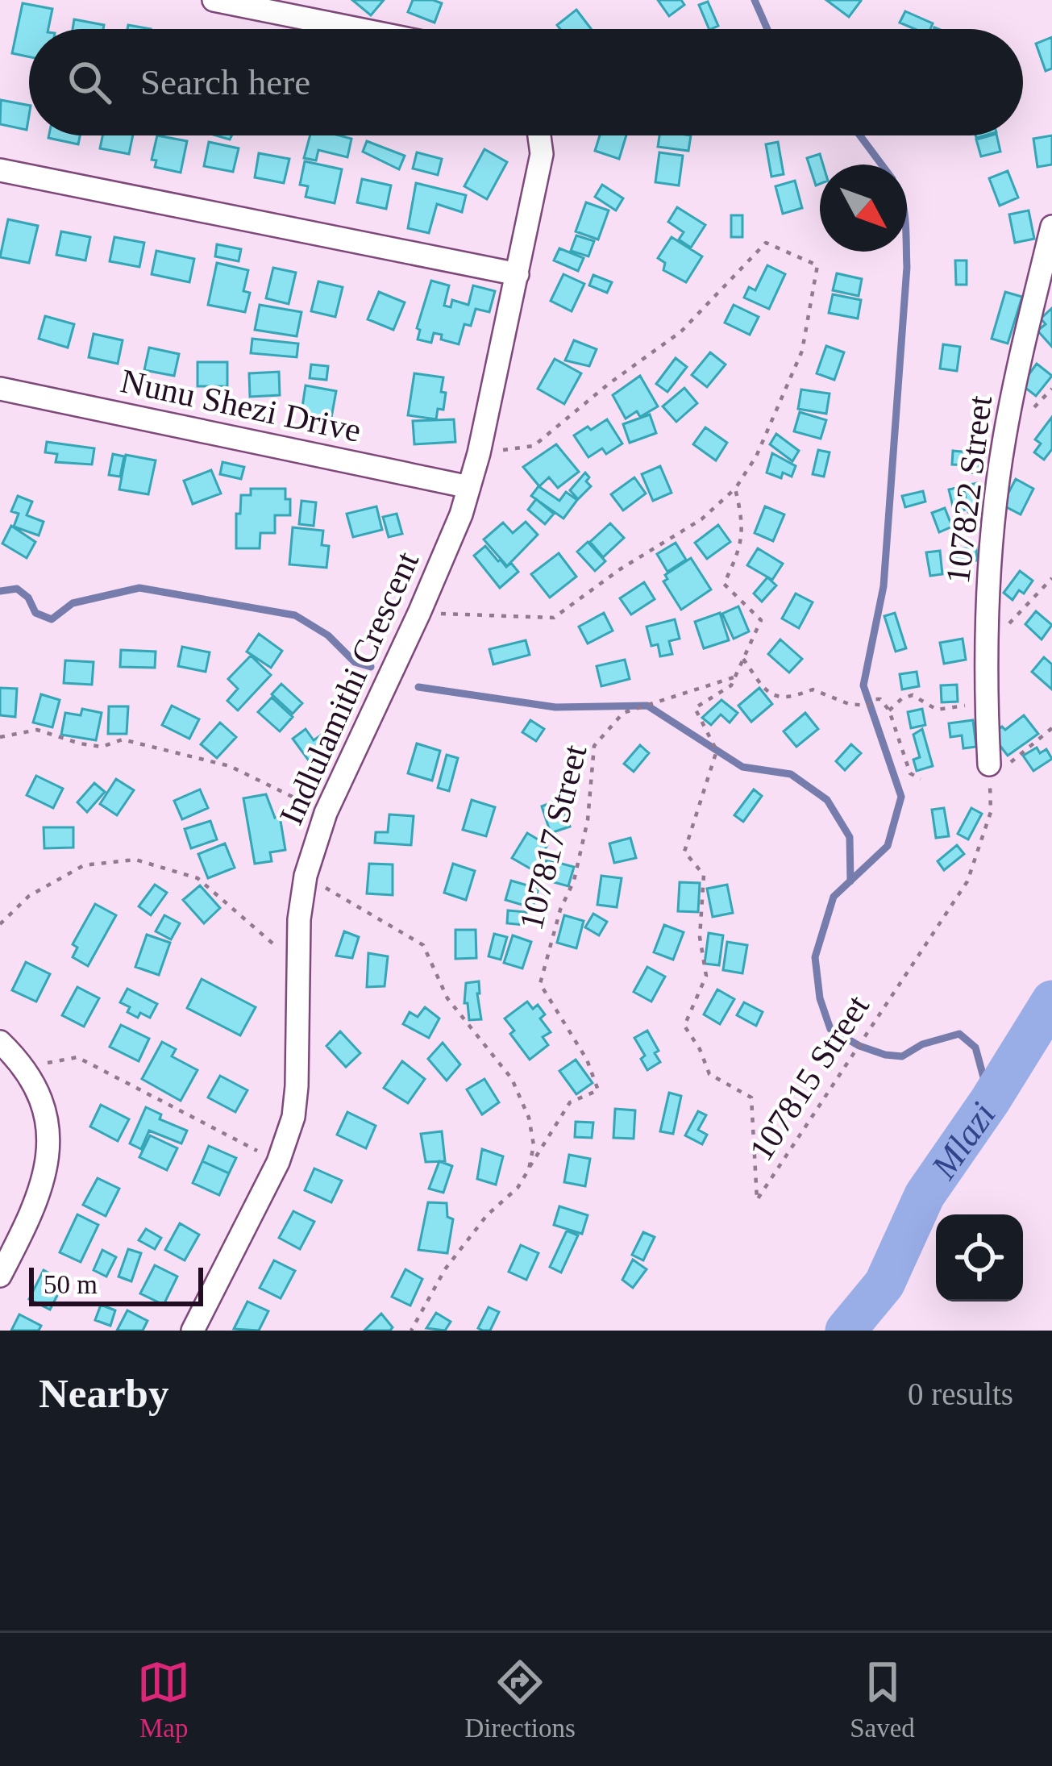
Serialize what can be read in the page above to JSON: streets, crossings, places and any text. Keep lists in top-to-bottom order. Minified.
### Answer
{"streets":{"street":["Nunu Shezi Drive","107822 Street","Indlulamithi Crescent"],"path":["107817 Street","107815 Street"]},"crossings":[["Nunu Shezi Drive","Indlulamithi Crescent"],["107822 Street","107815 Street"],["107817 Street","107815 Street"]],"water":["Mlazi"],"scale_bar":"50 m","north":"bottom right","page":{"search":"Search here","scale":"50 m","heading":["Nearby","0 results"],"nav":["Map","Directions","Saved"]}}
